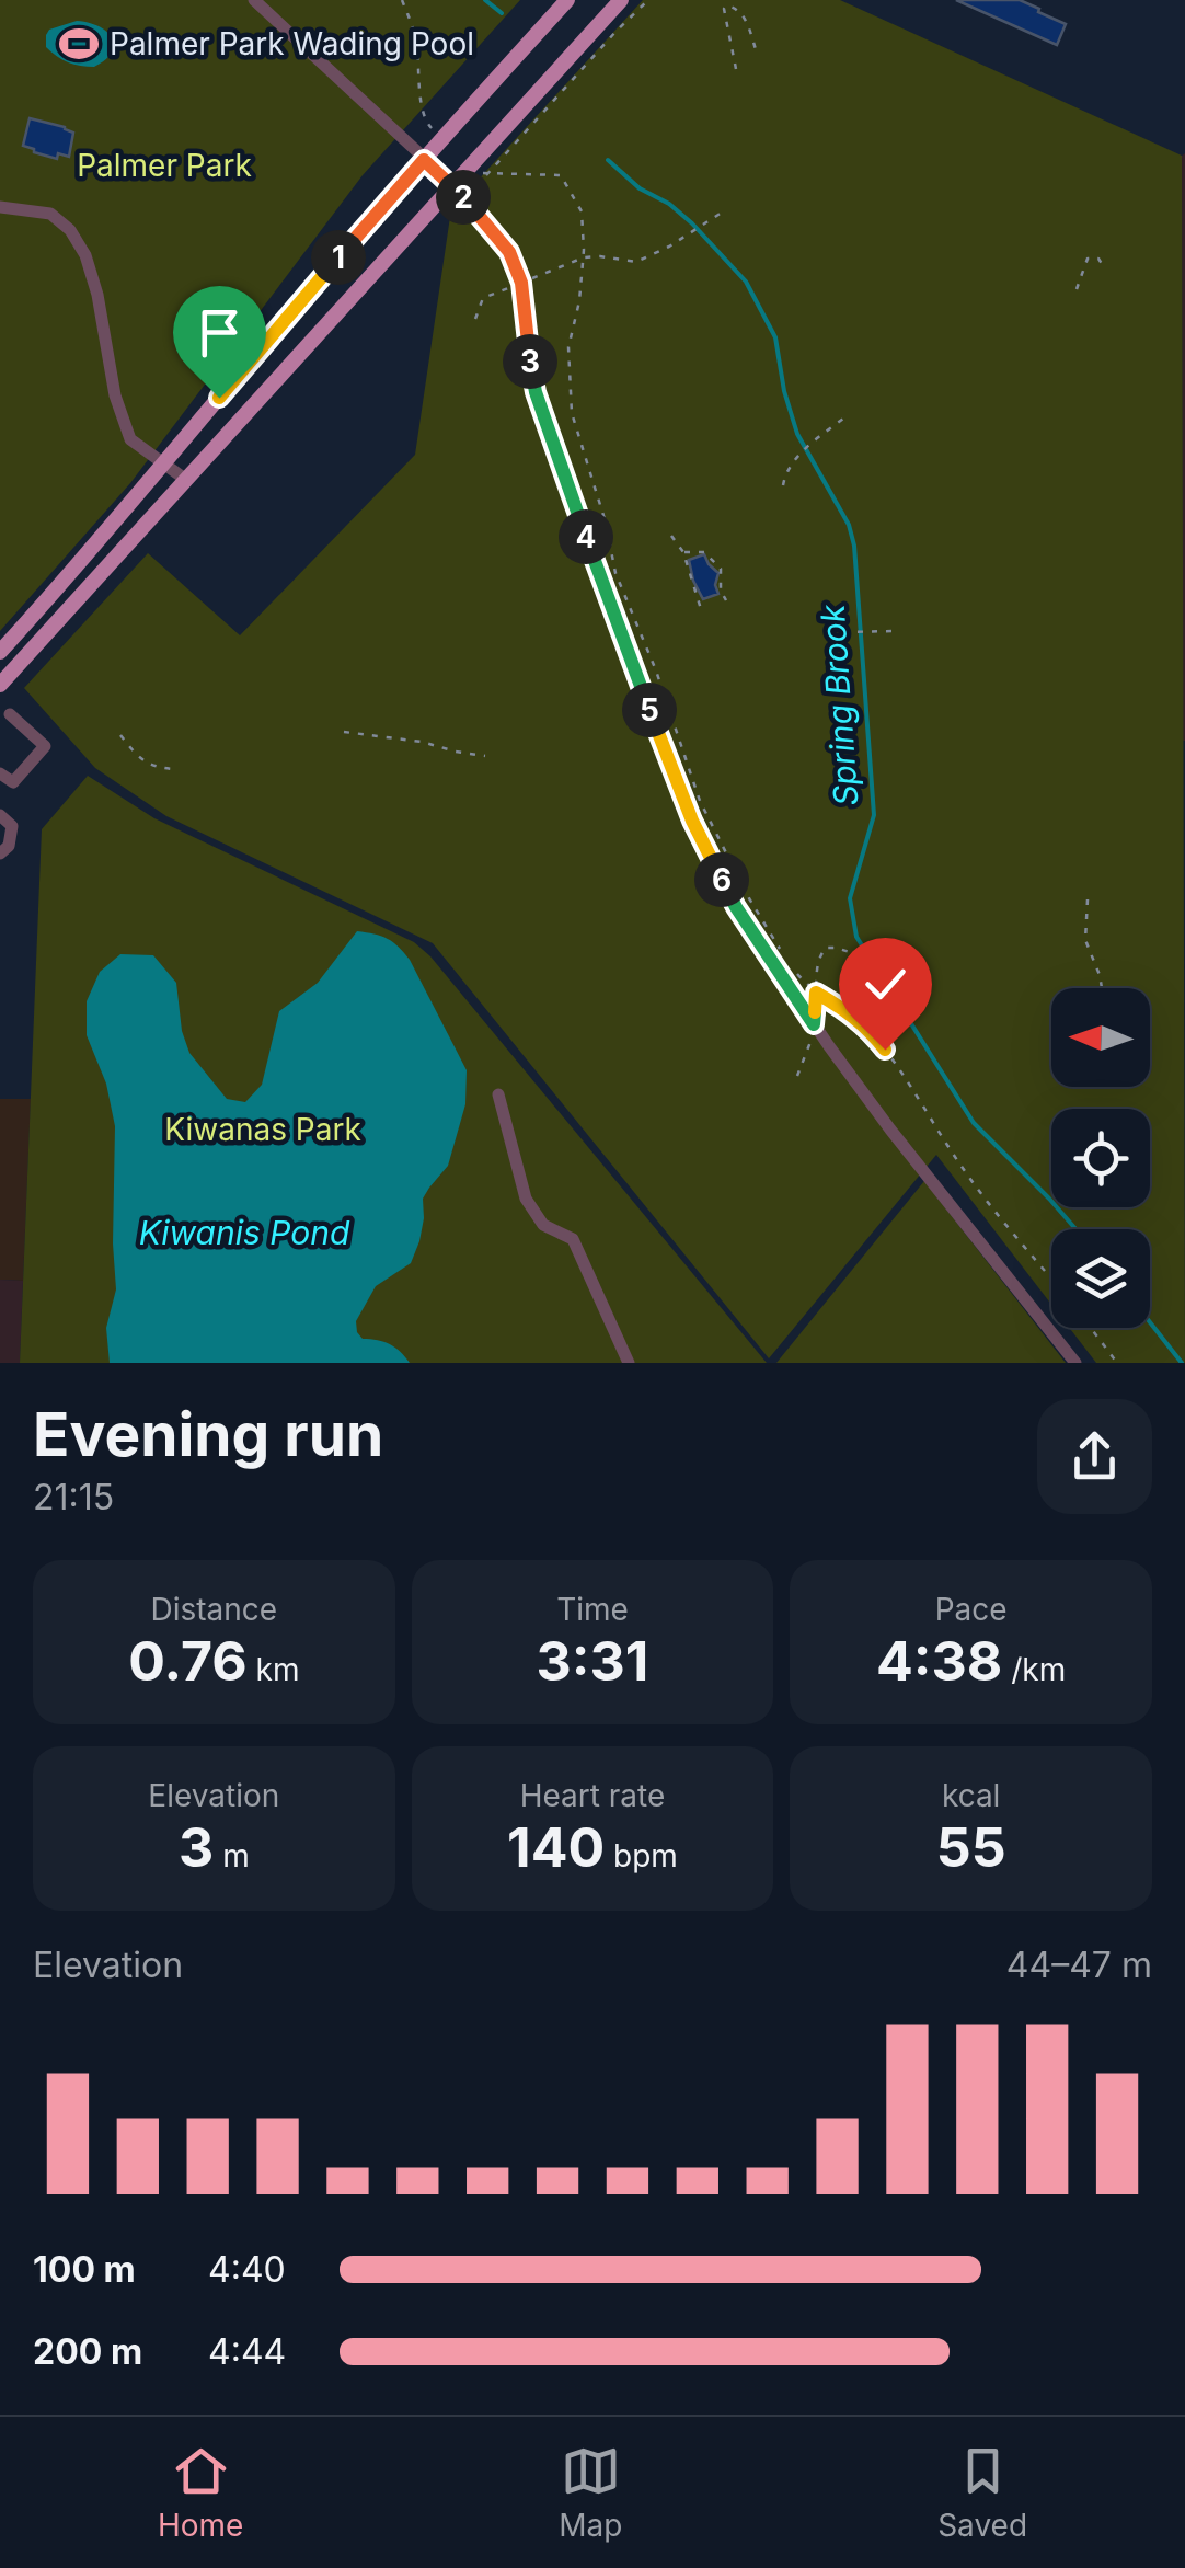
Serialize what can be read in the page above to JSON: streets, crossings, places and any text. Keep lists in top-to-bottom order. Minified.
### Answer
{"water":["Spring Brook","Kiwanis Pond"],"parks":["Palmer Park","Kiwanas Park"],"places":{"sports":["Palmer Park Wading Pool"]},"north":"left","page":{"pins":["2","1","3","4","5","6"],"heading":["Evening run","21:15"],"stats":[["Distance","0.76 km"],["Time","3:31"],["Pace","4:38 /km"],["Elevation","3 m"],["Heart rate","140 bpm"],["kcal","55"]],"chart":["Elevation","44–47 m"],"list":[{"name":"100 m","note":"4:40"},{"name":"200 m","note":"4:44"}],"tabs":["Home","Map","Saved"]}}
